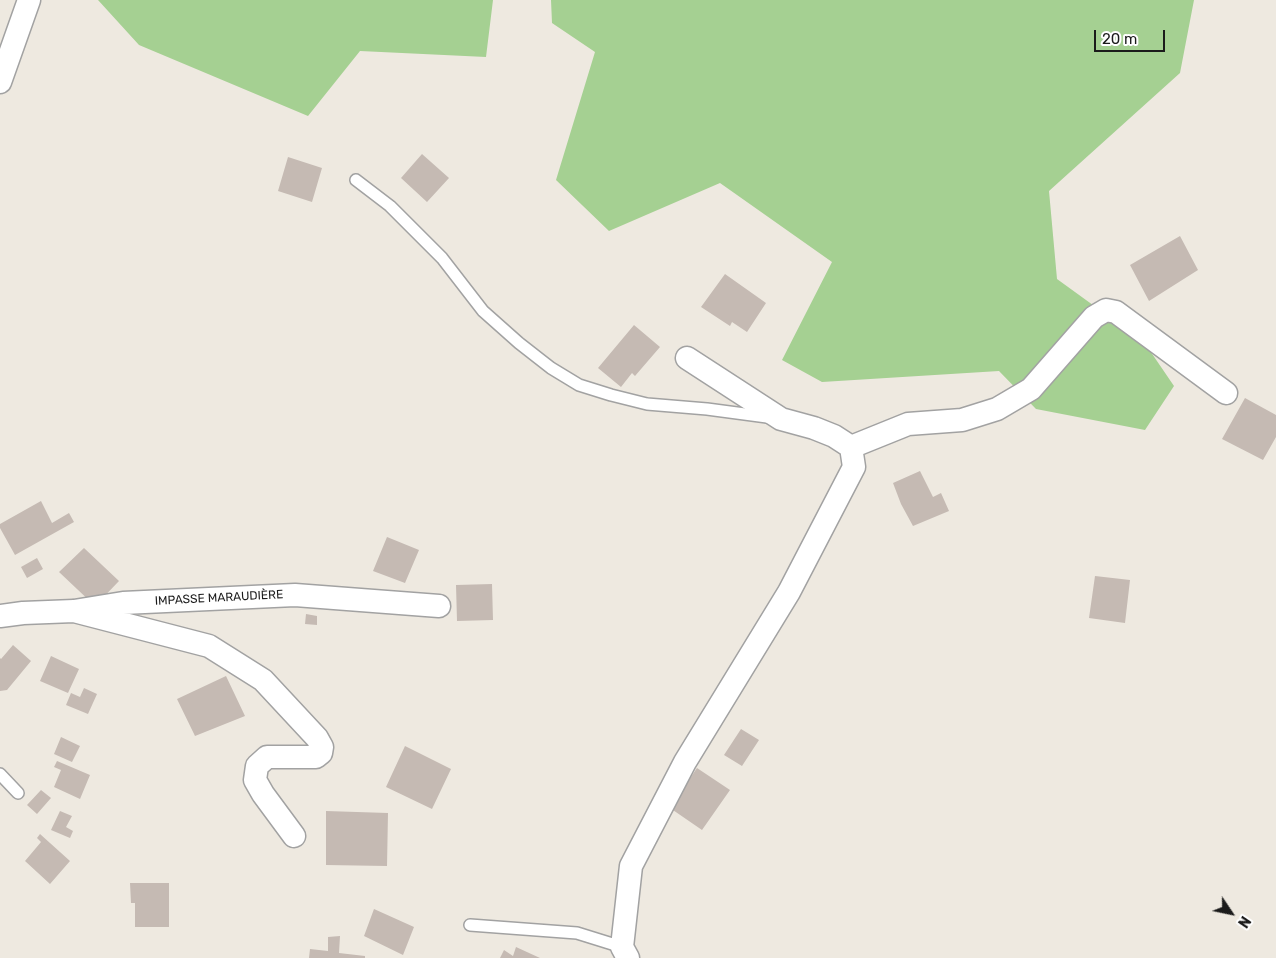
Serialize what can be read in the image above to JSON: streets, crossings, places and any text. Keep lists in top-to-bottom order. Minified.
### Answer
{"streets":{"street":["IMPASSE MARAUDIÈRE"]},"scale_bar":"20 m","north":"bottom right"}
